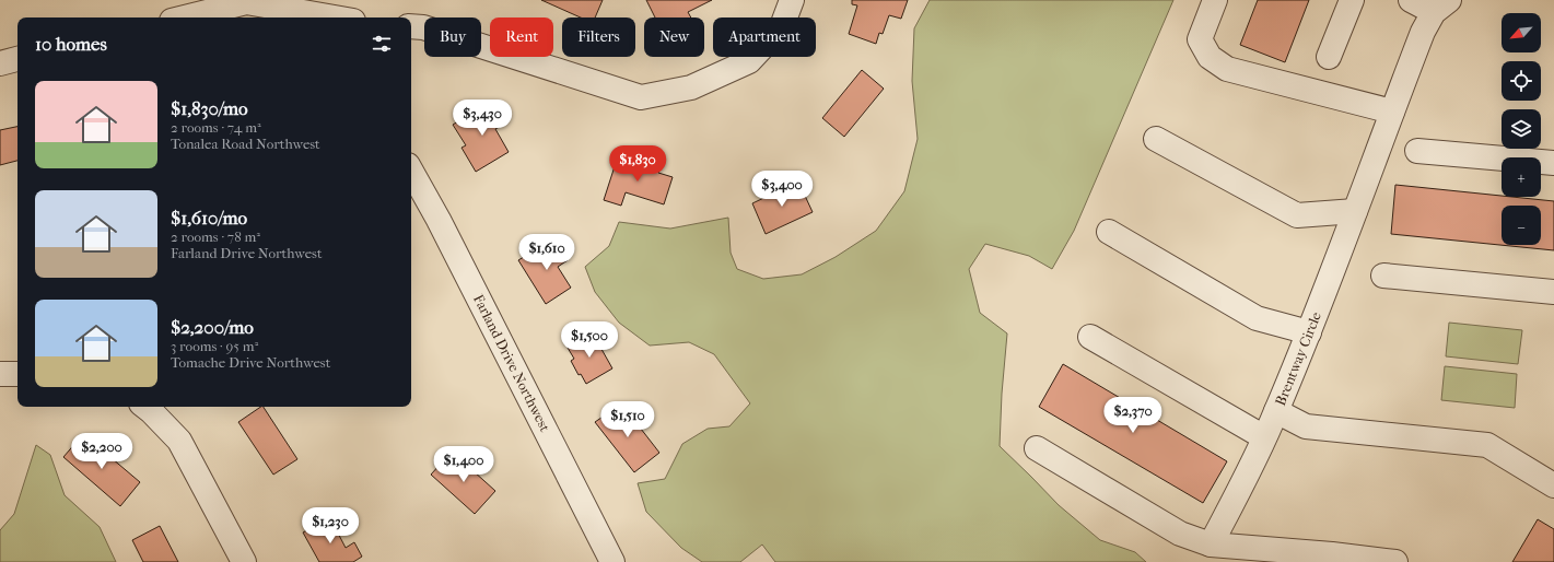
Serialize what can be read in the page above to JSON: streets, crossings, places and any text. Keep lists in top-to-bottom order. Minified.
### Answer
{"streets":{"street":["Brentway Circle","Farland Drive Northwest"]},"north":"bottom left","page":{"map_buttons":["+","−"],"chip":["Buy","Rent","Filters","New","Apartment"],"heading":"10 homes","list":[{"name":"$1,830/mo","note":"2 rooms · 74 m² · Tonalea Road Northwest"},{"name":"$1,610/mo","note":"2 rooms · 78 m² · Farland Drive Northwest"},{"name":"$2,200/mo","note":"3 rooms · 95 m² · Tomache Drive Northwest"}],"price":["$3,430","$1,830","$3,400","$1,610","$1,500","$2,370","$1,510","$2,200","$1,400","$1,230"]}}
